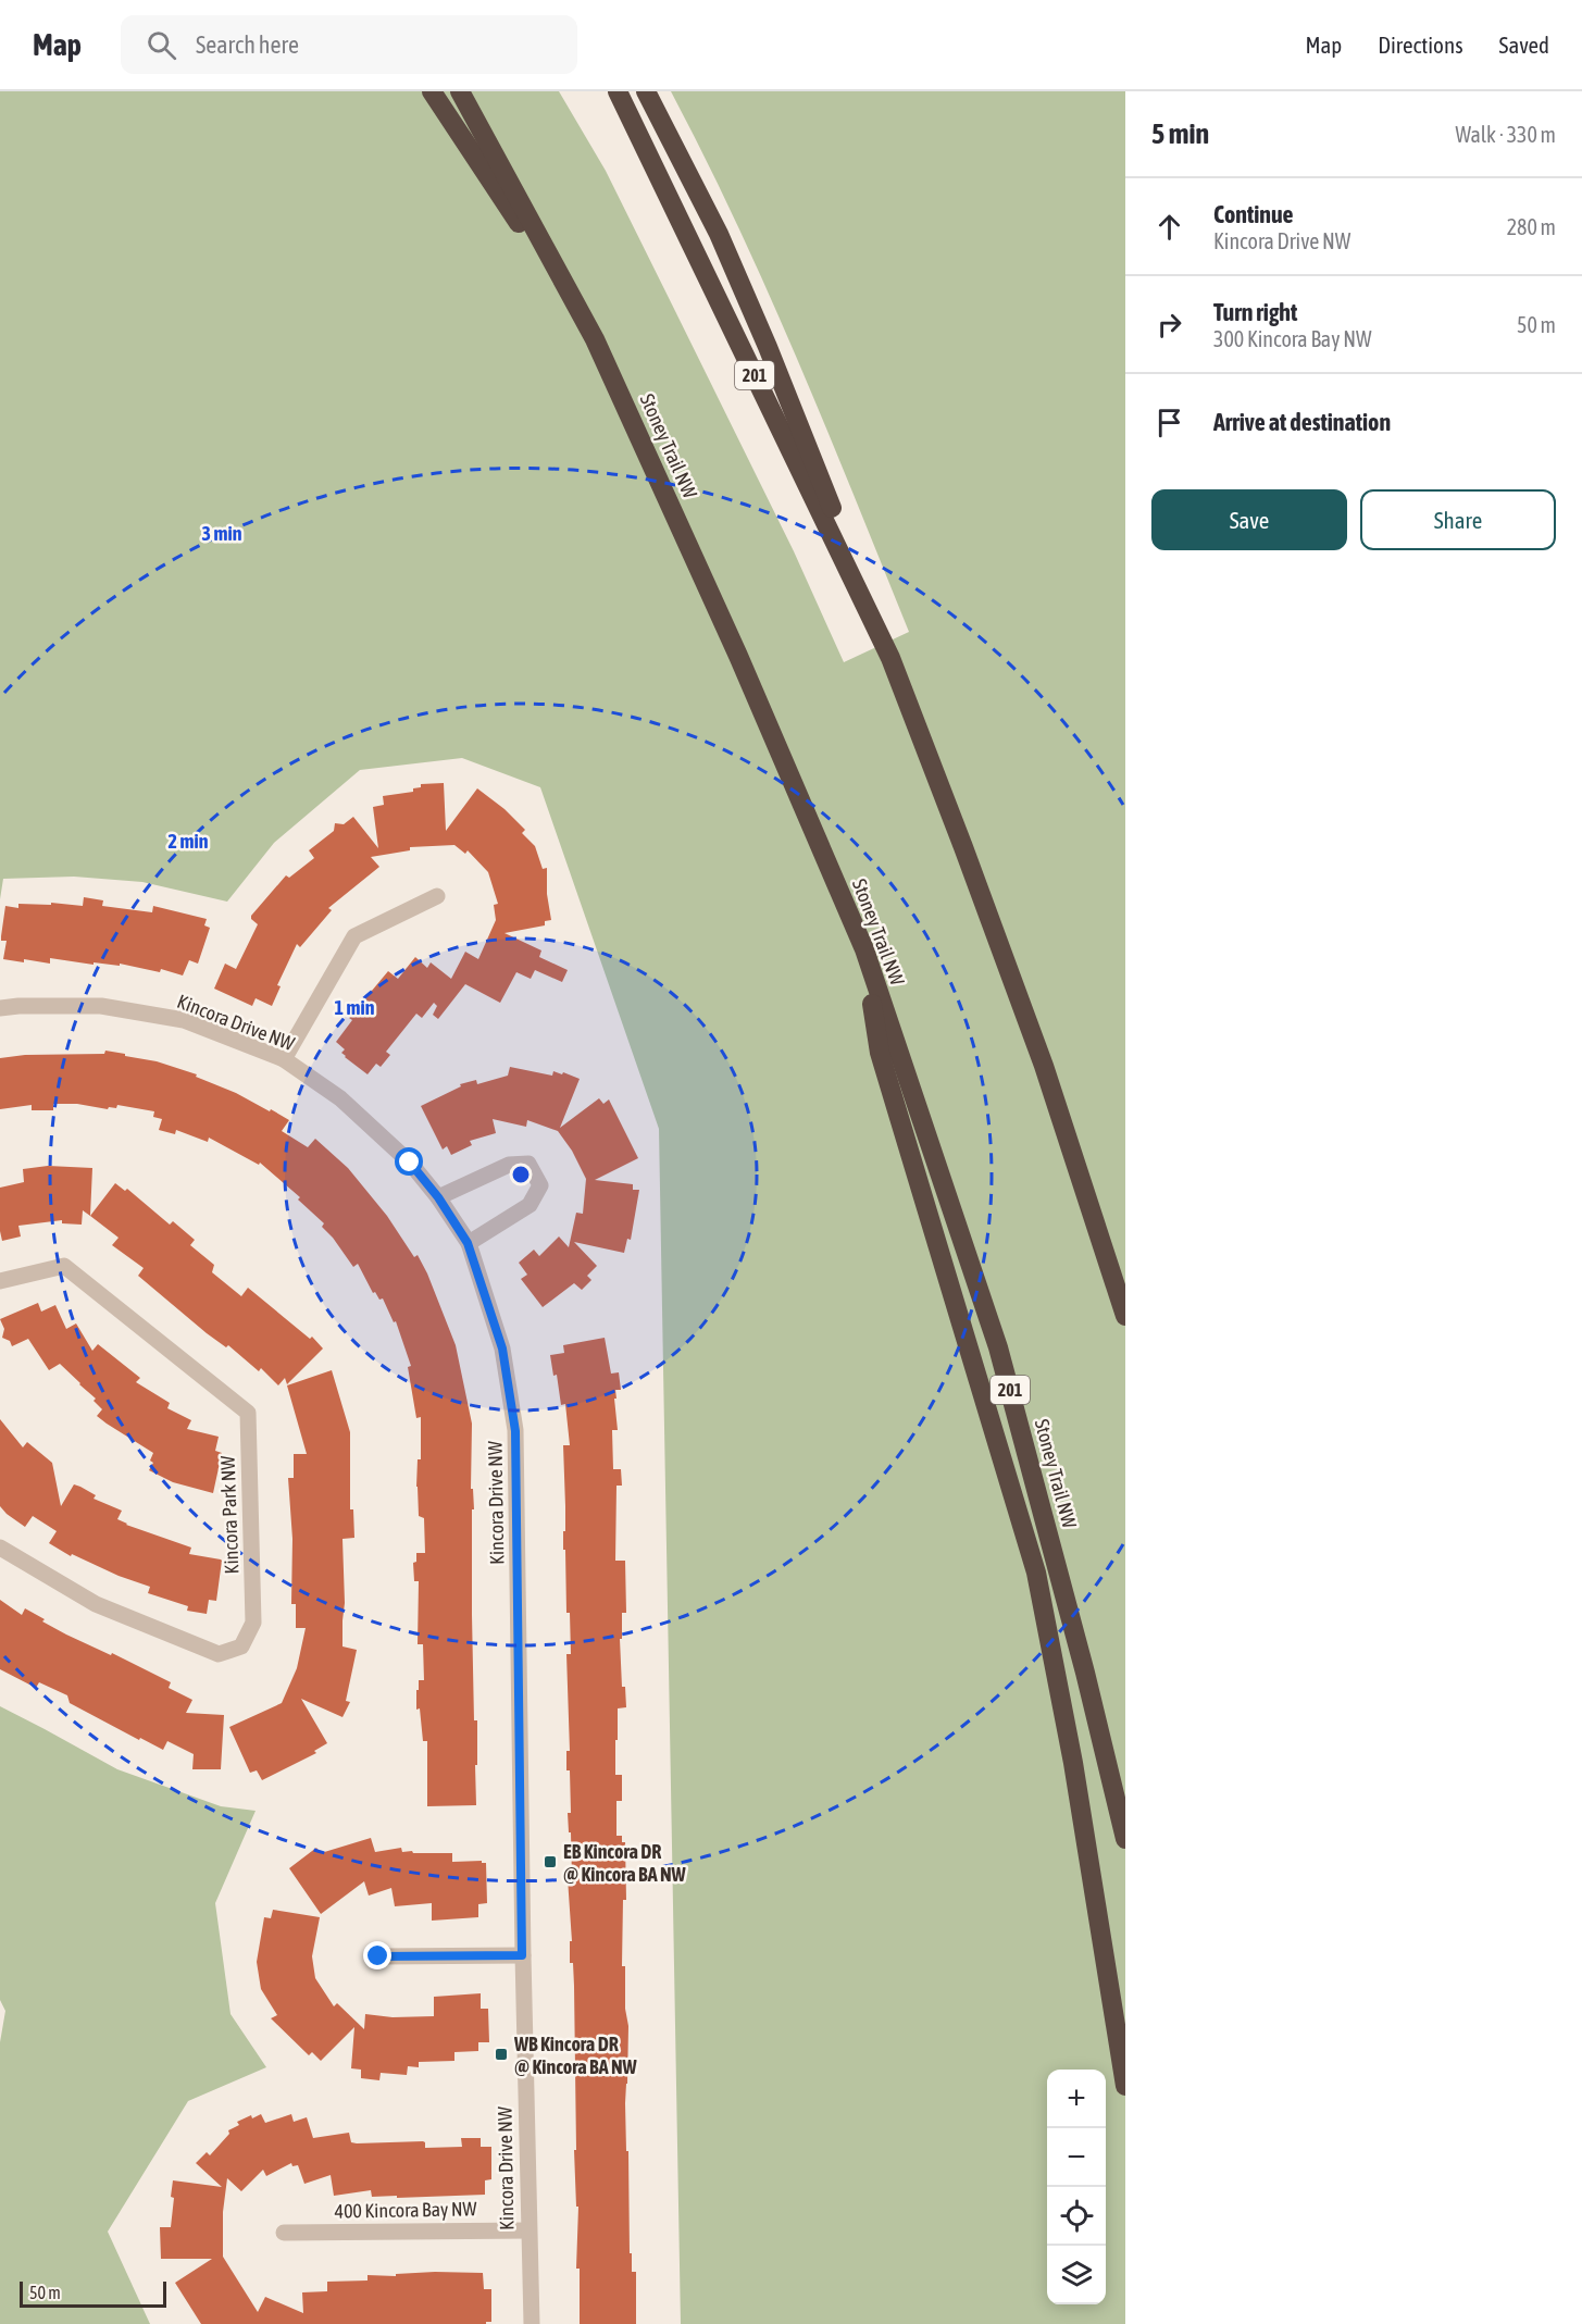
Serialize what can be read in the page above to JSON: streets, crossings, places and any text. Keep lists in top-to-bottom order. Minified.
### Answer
{"streets":{"highway":["201","Stoney Trail NW"],"street":["Kincora Drive NW","Kincora Park NW","400 Kincora Bay NW"]},"crossings":[["Kincora Drive NW","400 Kincora Bay NW"]],"places":{"transit":["EB Kincora DR @ Kincora BA NW","WB Kincora DR @ Kincora BA NW"]},"scale_bar":"50 m","page":{"header":"Map","search":"Search here","nav":["Map","Directions","Saved"],"heading":["5 min","Walk · 330 m"],"list":[["Continue","Kincora Drive NW","280 m"],["Turn right","300 Kincora Bay NW","50 m"],"Arrive at destination"],"buttons":["Save","Share"],"map_buttons":["+","−"],"scale":"50 m"},"rings":["3 min","2 min","1 min"]}
